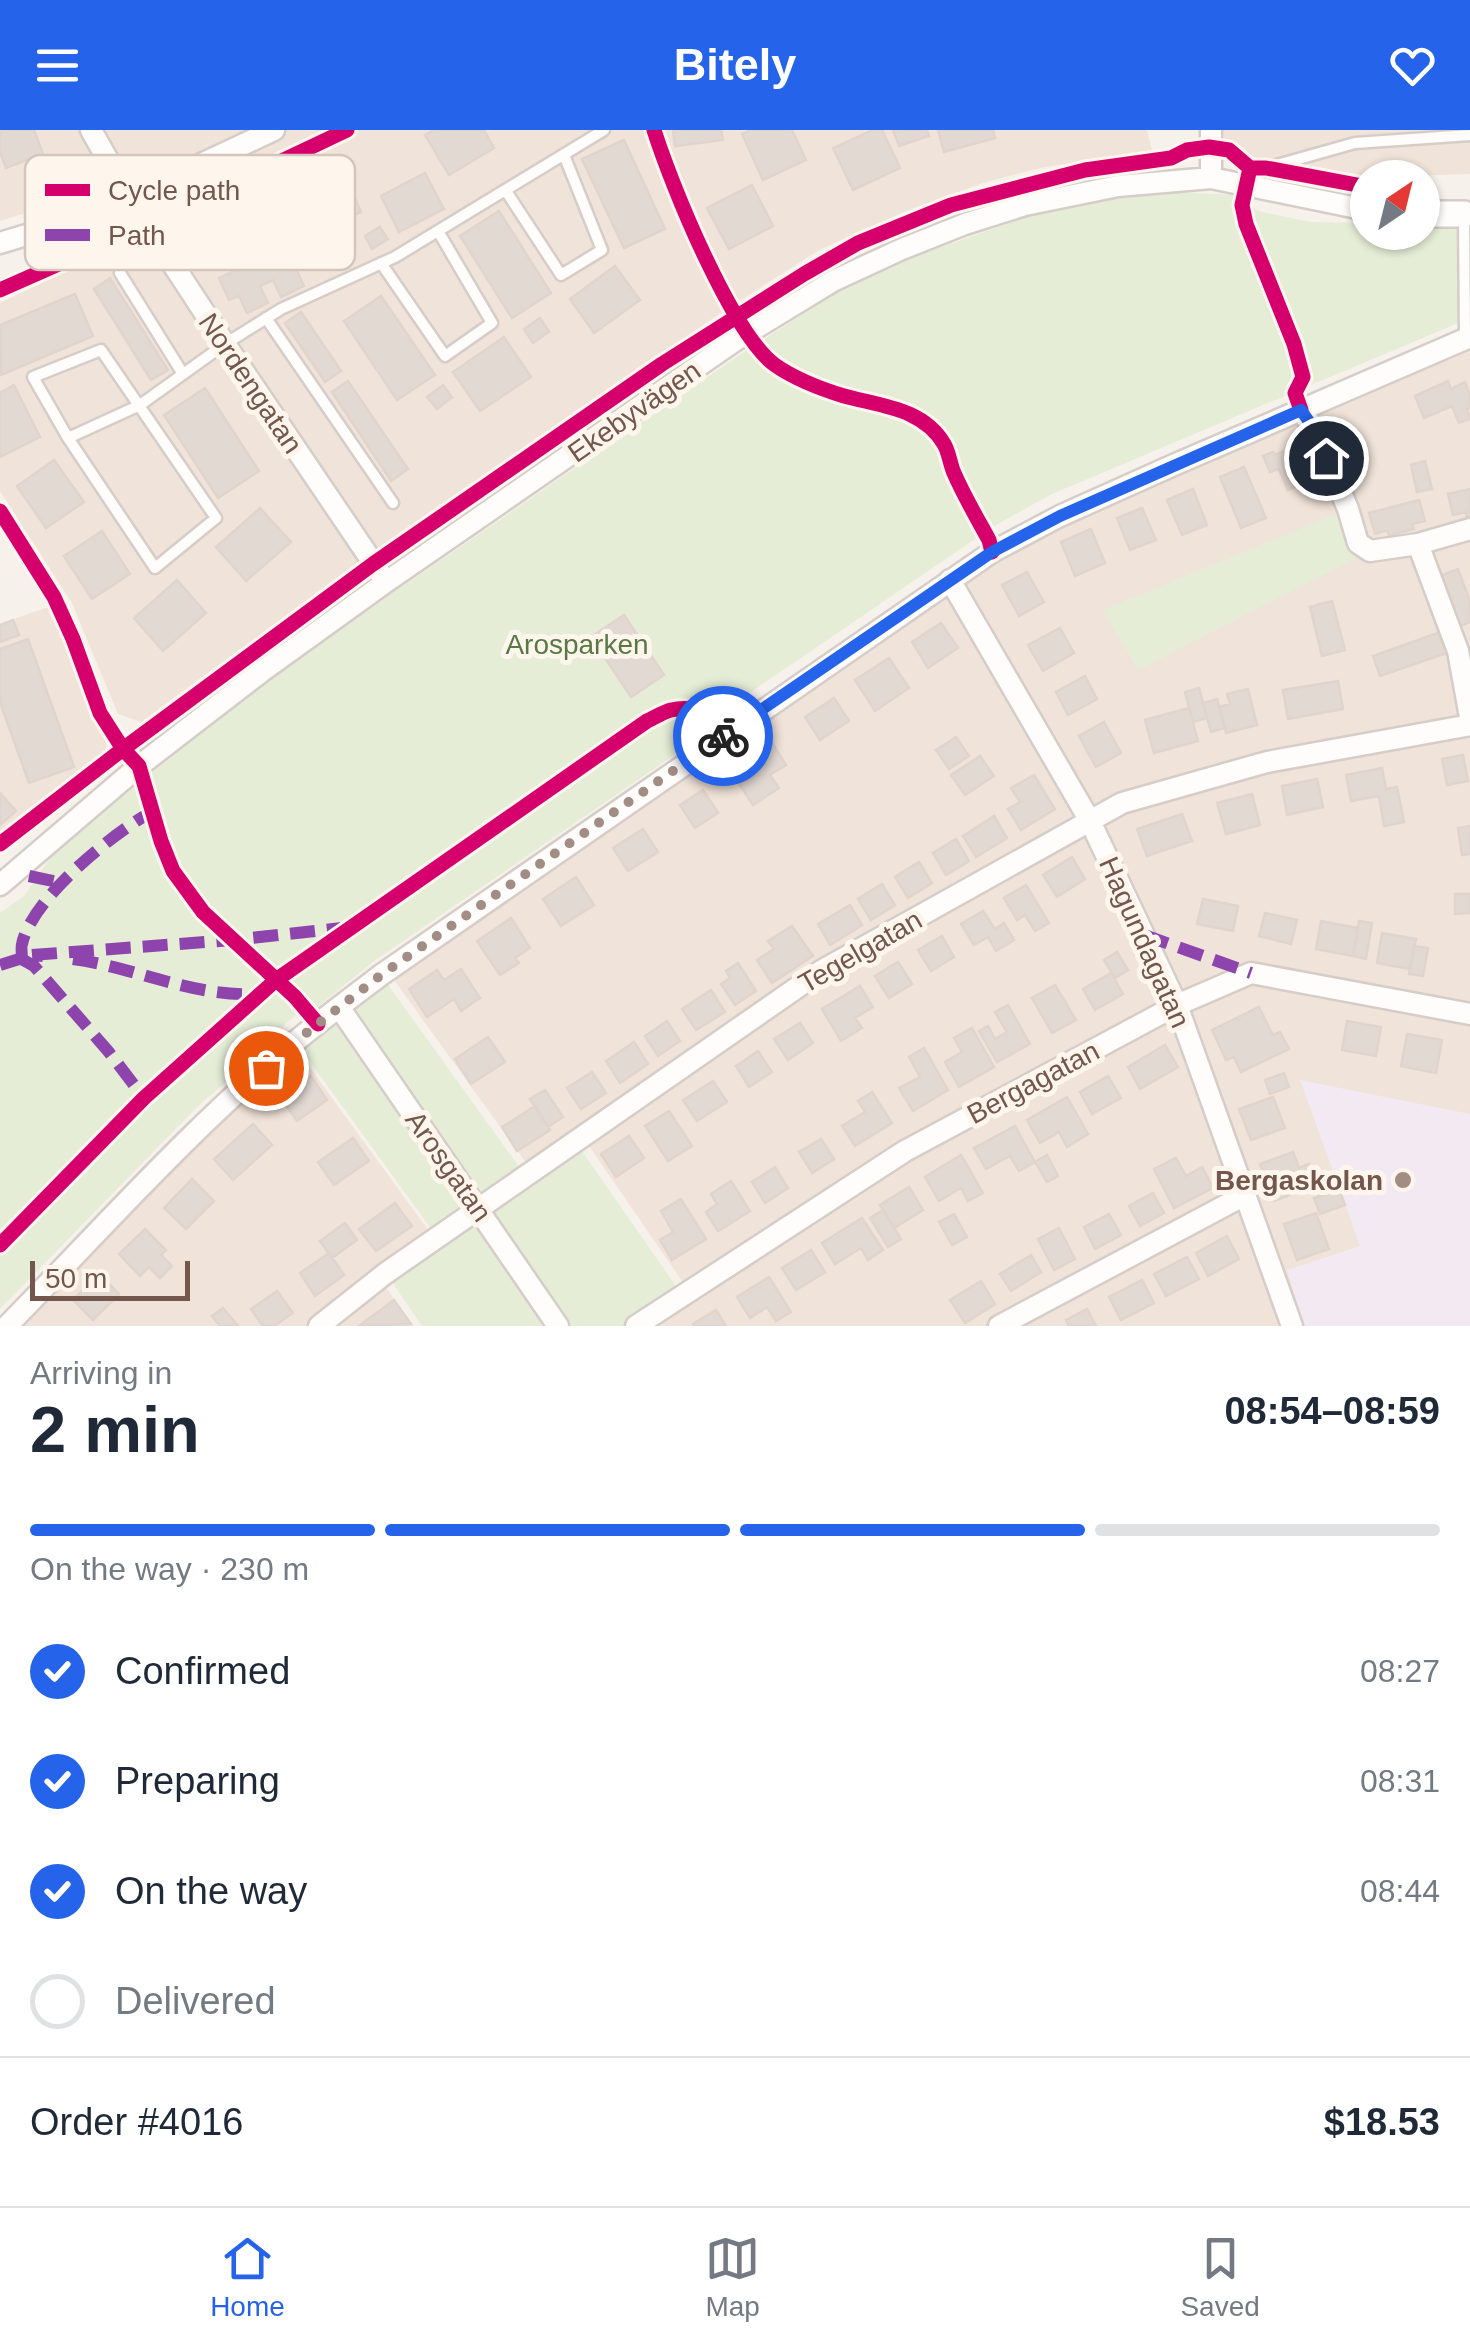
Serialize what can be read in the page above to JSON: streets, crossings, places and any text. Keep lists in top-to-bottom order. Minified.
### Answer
{"streets":{"street":["Nordengatan","Ekebyvägen","Hagundagatan","Tegelgatan","Bergagatan","Arosgatan"]},"crossings":[["Nordengatan","Ekebyvägen"],["Hagundagatan","Tegelgatan"],["Hagundagatan","Bergagatan"],["Tegelgatan","Arosgatan"]],"parks":["Arosparken"],"places":["Bergaskolan"],"legend":["Cycle path","Path"],"scale_bar":"50 m","north":"top right","page":{"header":"Bitely","scale":"50 m","heading":["2 min","Arriving in","08:54–08:59"],"panel":["Order #4016","$18.53"],"bar":"On the way · 230 m","list":[["Confirmed","08:27"],["Preparing","08:31"],["On the way","08:44"],"Delivered"],"tabs":["Home","Map","Saved"]}}
